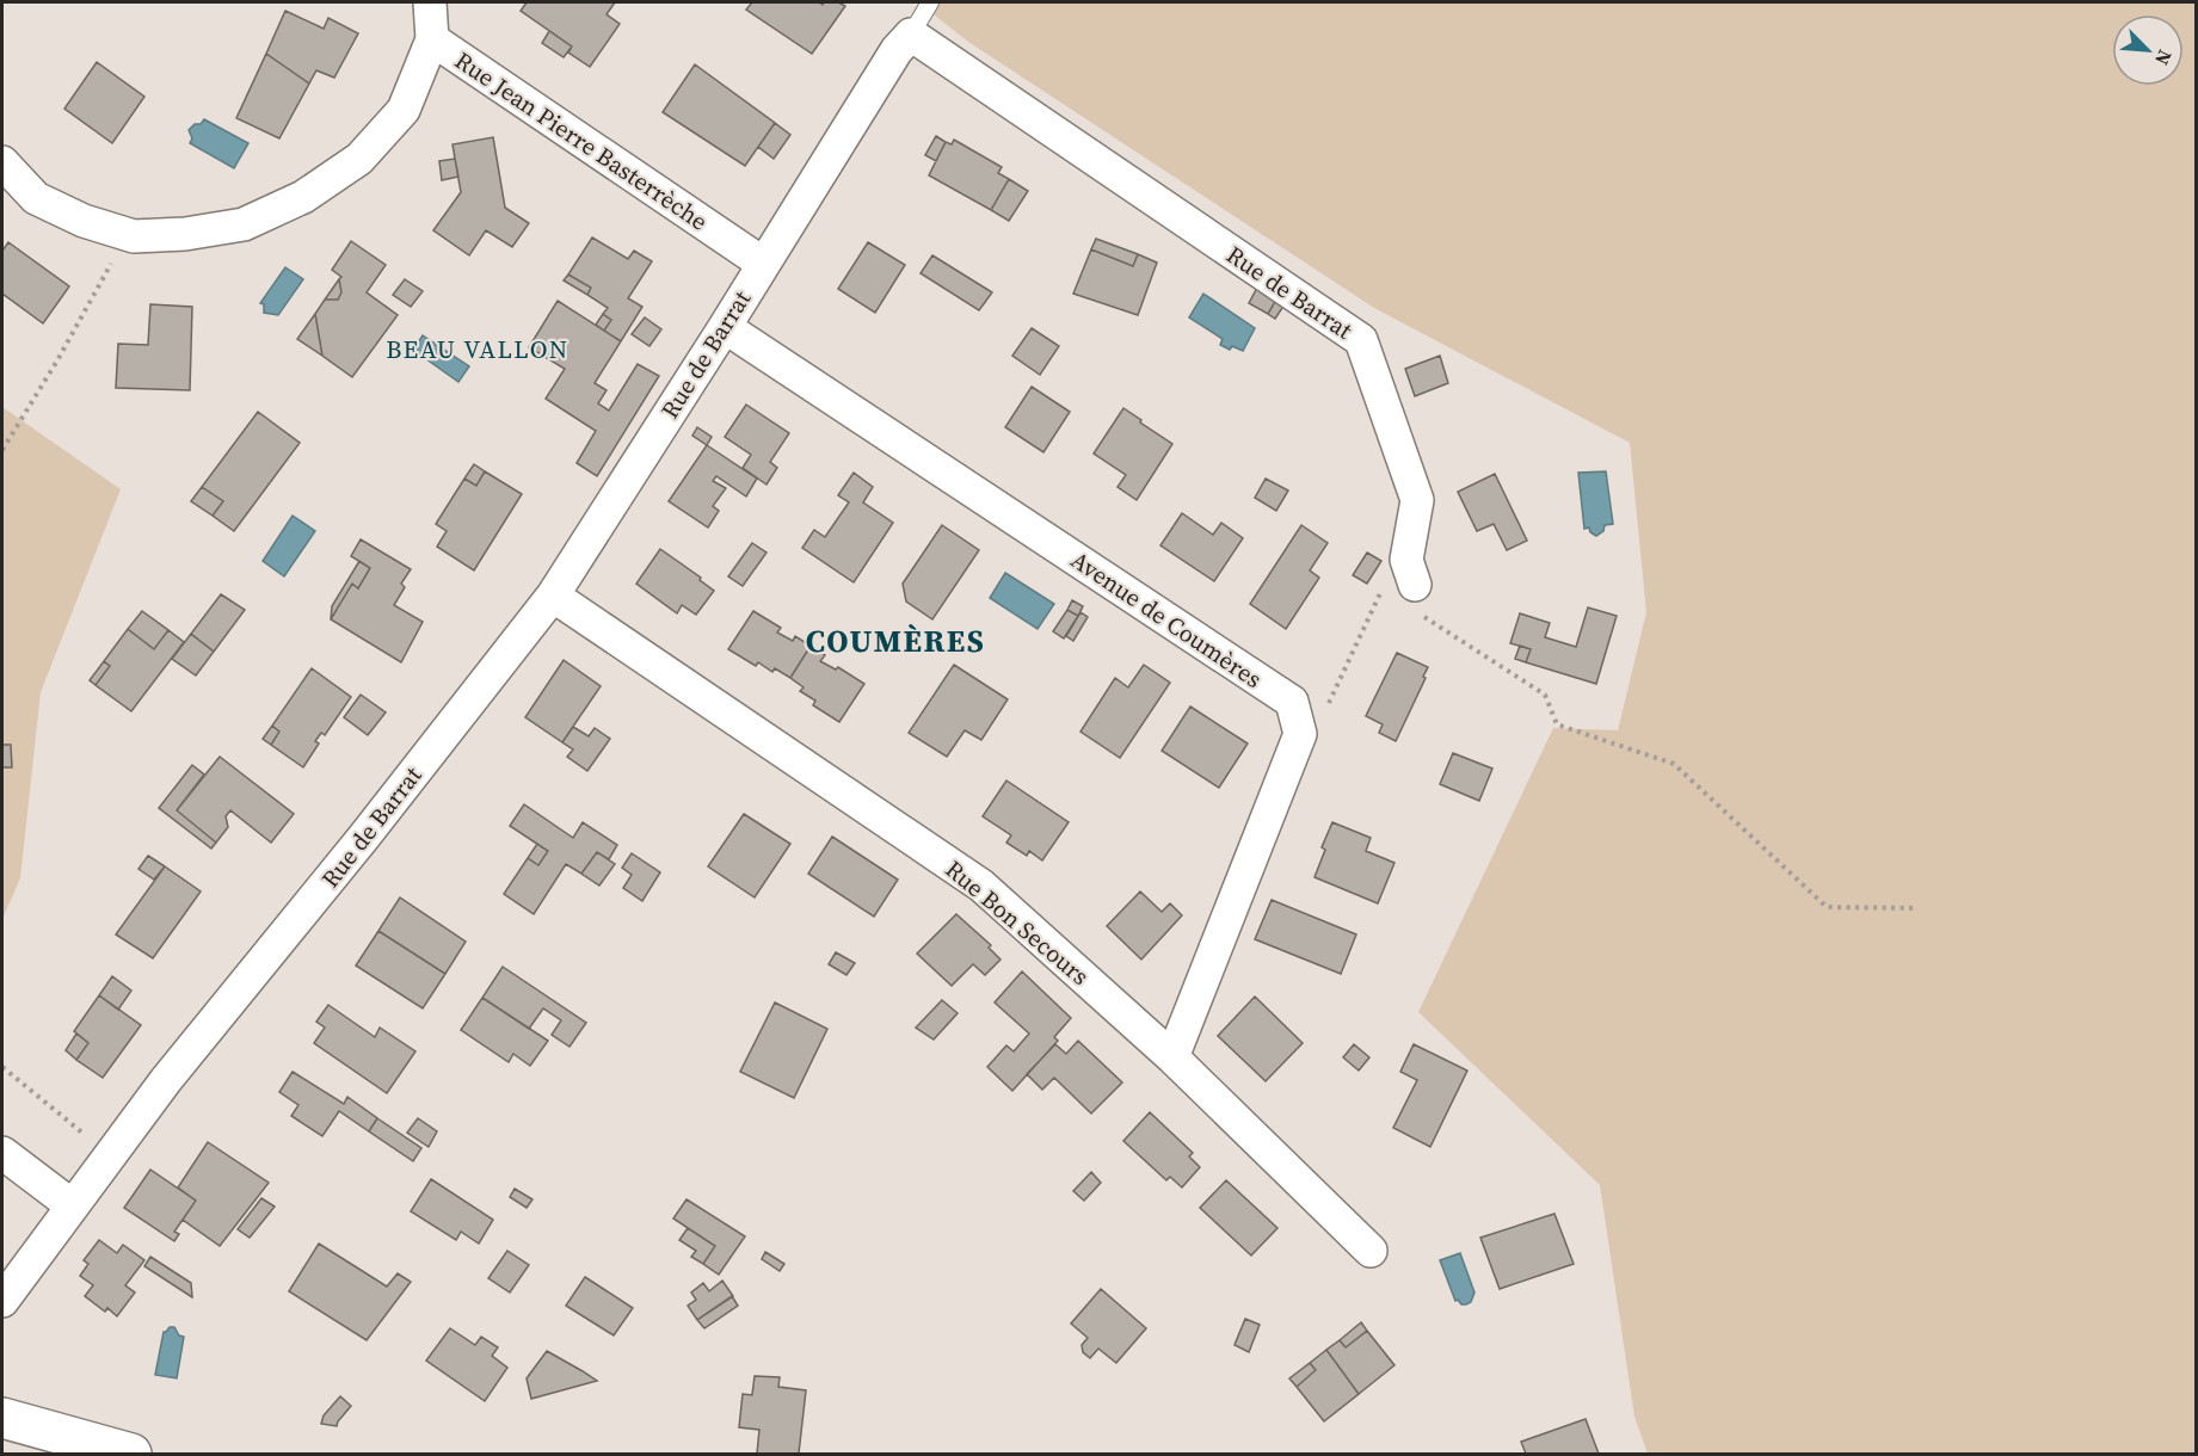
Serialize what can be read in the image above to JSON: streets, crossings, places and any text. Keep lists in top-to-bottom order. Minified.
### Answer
{"streets":{"street":["Rue Jean Pierre Basterrèche","Rue de Barrat","Avenue de Coumères","Rue Bon Secours"]},"crossings":[["Rue Jean Pierre Basterrèche","Rue de Barrat"],["Rue de Barrat","Avenue de Coumères"],["Rue de Barrat","Rue Bon Secours"]],"districts":["BEAU VALLON","COUMÈRES"],"north":"bottom right"}
